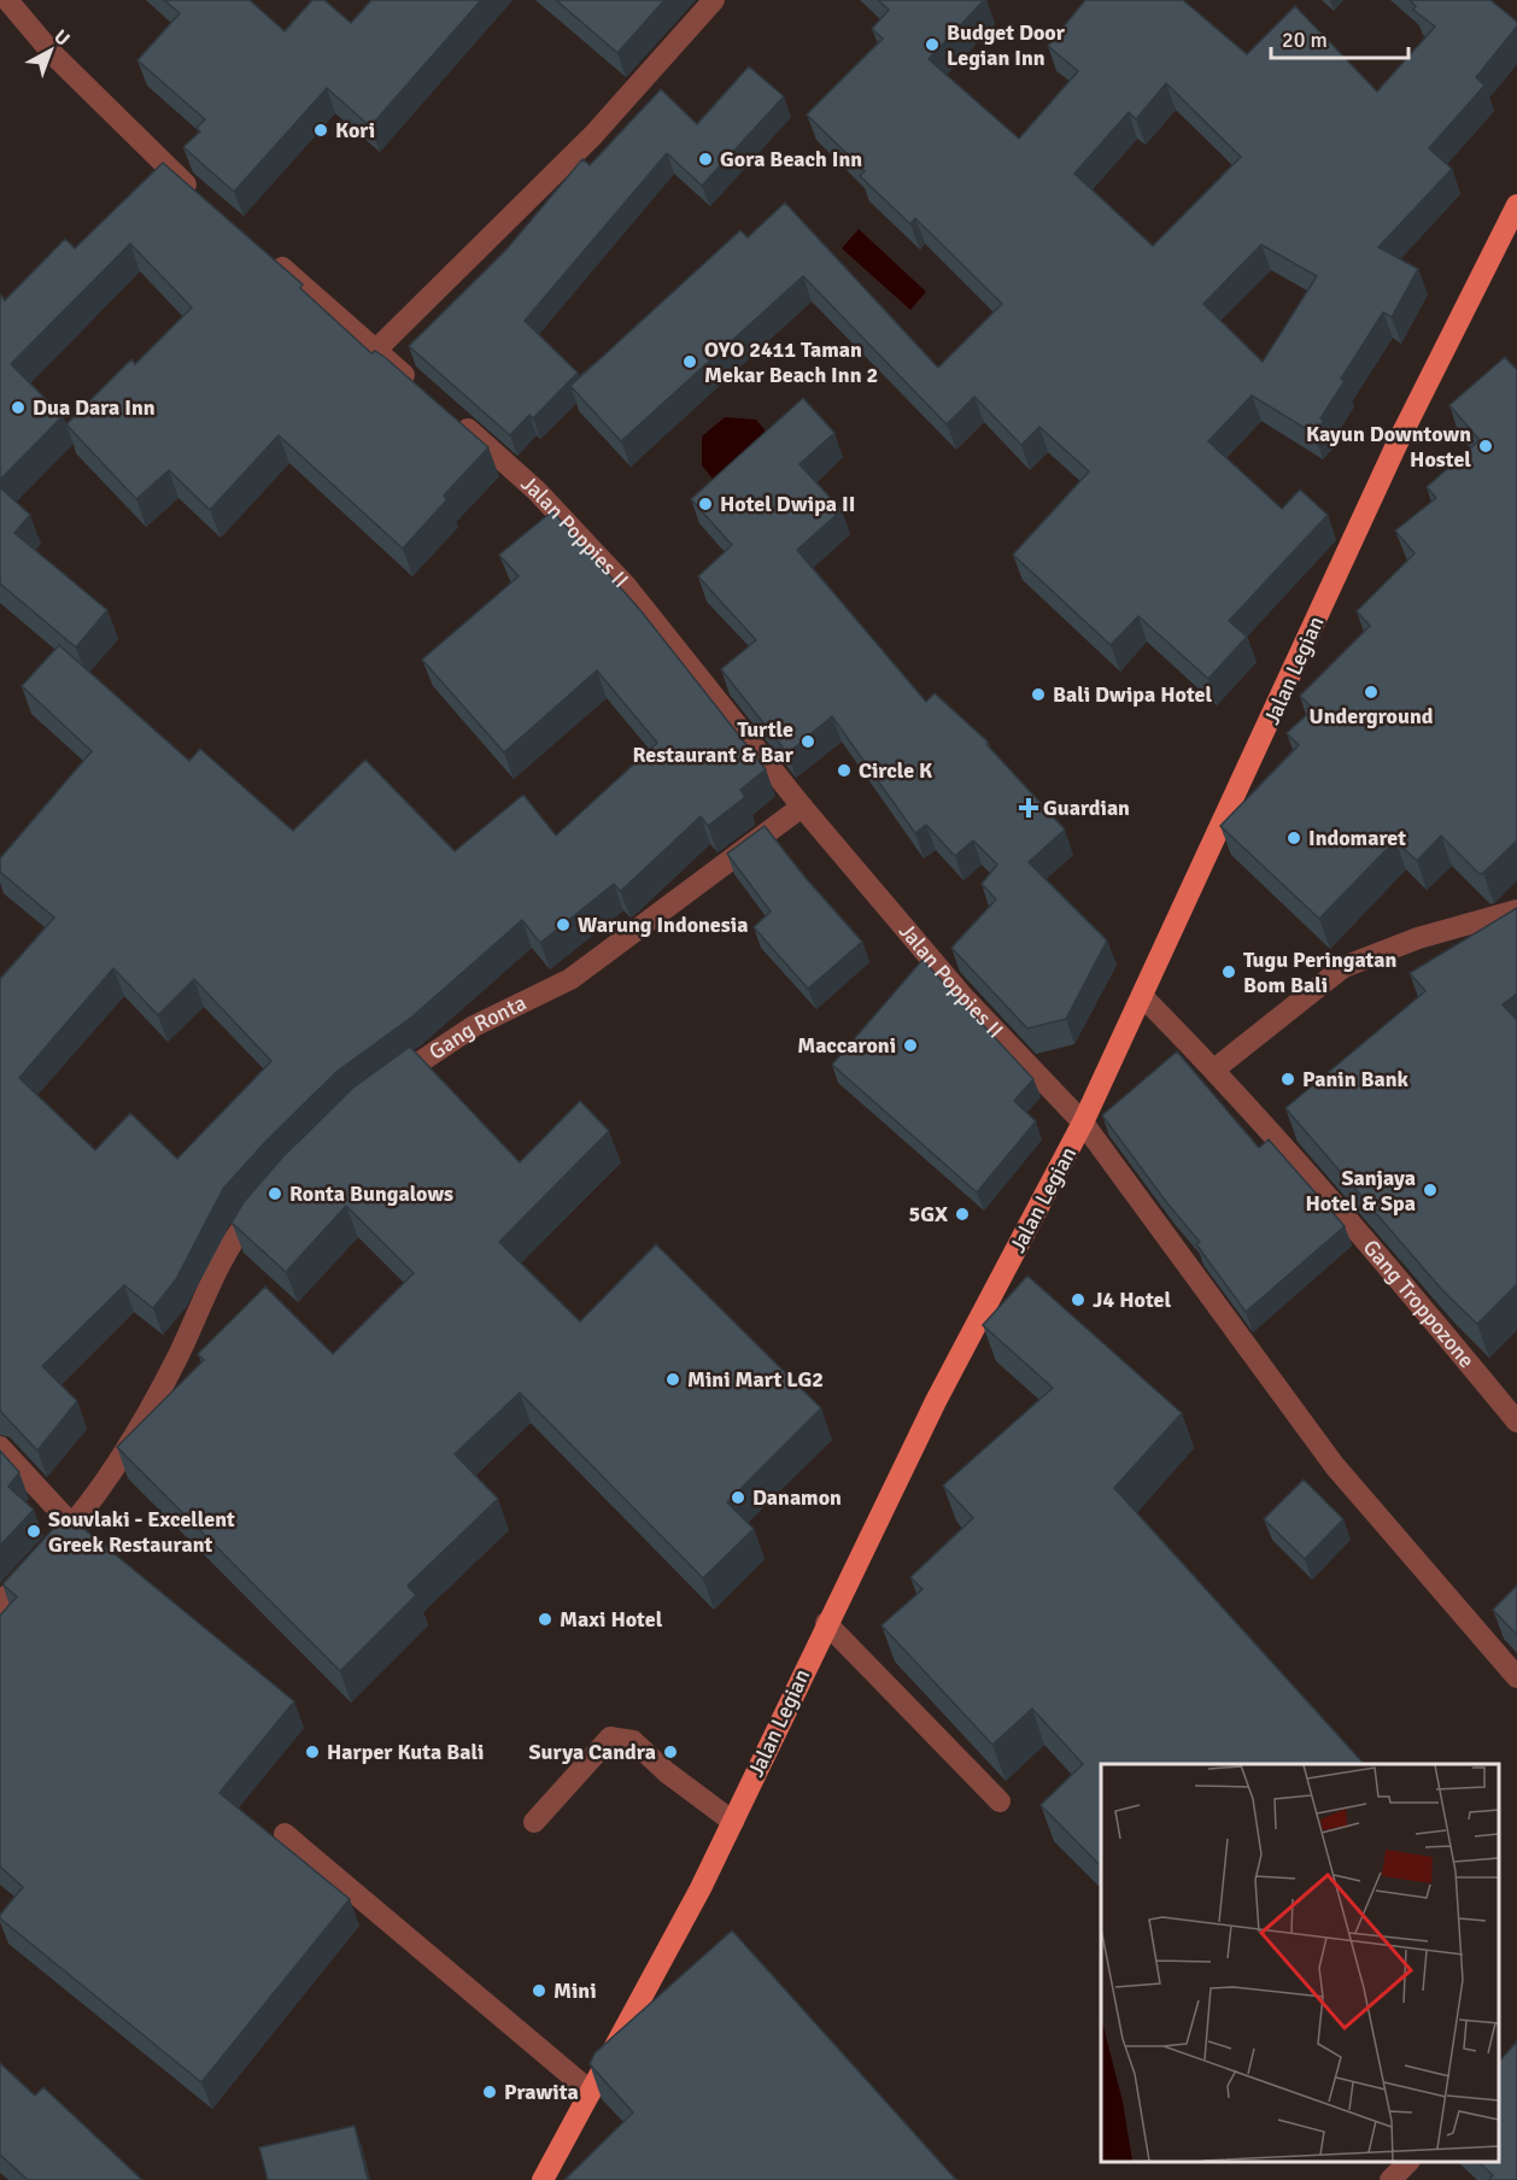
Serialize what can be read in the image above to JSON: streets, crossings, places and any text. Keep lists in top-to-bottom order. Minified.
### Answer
{"streets":{"main road":["Jalan Legian"],"street":["Jalan Poppies II","Gang Ronta","Gang Troppozone"]},"crossings":[["Jalan Poppies II","Jalan Legian"],["Jalan Poppies II","Gang Ronta"],["Jalan Legian","Gang Troppozone"]],"places":{"other":["Budget Door Legian Inn","Kori","Gora Beach Inn","OYO 2411 Taman Mekar Beach Inn 2","Dua Dara Inn","Kayun Downtown Hostel","Hotel Dwipa II","Underground","Bali Dwipa Hotel","Turtle Restaurant & Bar","Circle K","Indomaret","Warung Indonesia","Tugu Peringatan Bom Bali","Maccaroni","Panin Bank","Sanjaya Hotel & Spa","Ronta Bungalows","5GX","J4 Hotel","Mini Mart LG2","Danamon","Souvlaki - Excellent Greek Restaurant","Maxi Hotel","Harper Kuta Bali","Surya Candra","Mini","Prawita"],"health":["Guardian"]},"scale_bar":"20 m","north":"top right"}
